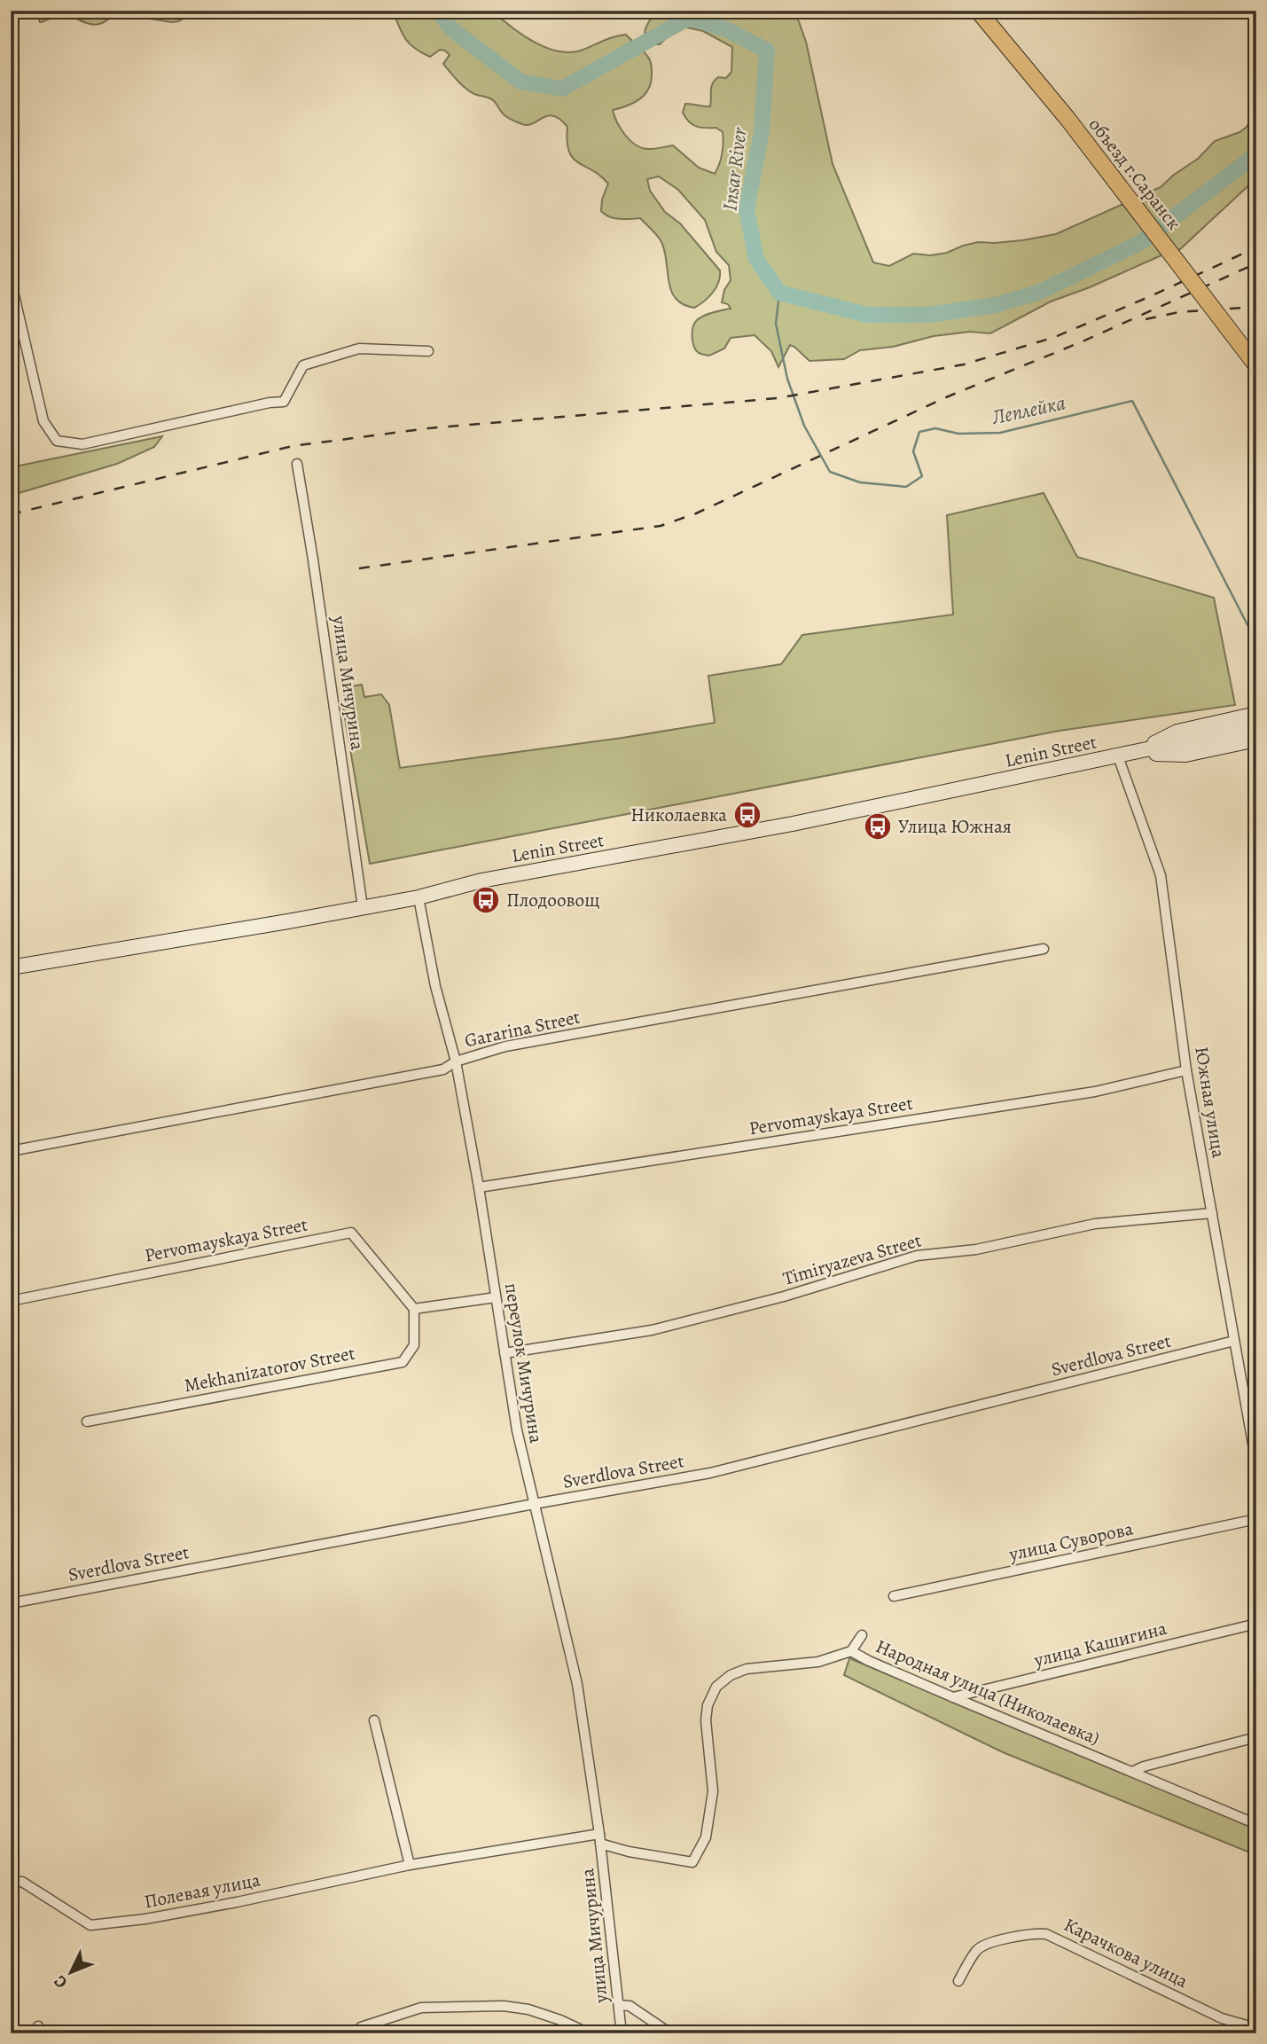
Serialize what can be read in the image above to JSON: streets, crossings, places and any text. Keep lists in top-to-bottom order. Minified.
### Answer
{"streets":{"main road":["объезд г.Саранск","Lenin Street"],"street":["улица Мичурина","Gararina Street","Южная улица","Pervomayskaya Street","Timiryazeva Street","Sverdlova Street","переулок Мичурина","Mekhanizatorov Street","улица Суворова","улица Кашигина","Народная улица (Николаевка)","Полевая улица","Карачкова улица"]},"crossings":[["улица Мичурина","Lenin Street"],["улица Мичурина","переулок Мичурина"],["улица Мичурина","Народная улица (Николаевка)"],["улица Мичурина","Полевая улица"],["Lenin Street","Южная улица"],["Lenin Street","переулок Мичурина"],["Gararina Street","переулок Мичурина"],["Южная улица","Pervomayskaya Street"],["Южная улица","Timiryazeva Street"],["Южная улица","Sverdlova Street"],["Pervomayskaya Street","переулок Мичурина"],["Pervomayskaya Street","Mekhanizatorov Street"],["Timiryazeva Street","переулок Мичурина"],["Sverdlova Street","переулок Мичурина"],["переулок Мичурина","Народная улица (Николаевка)"],["переулок Мичурина","Полевая улица"],["улица Кашигина","Народная улица (Николаевка)"],["Народная улица (Николаевка)","Полевая улица"]],"water":["Insar River","Леплейка"],"places":{"bus stop":["Николаевка","Улица Южная","Плодоовощ"]},"north":"bottom left"}
